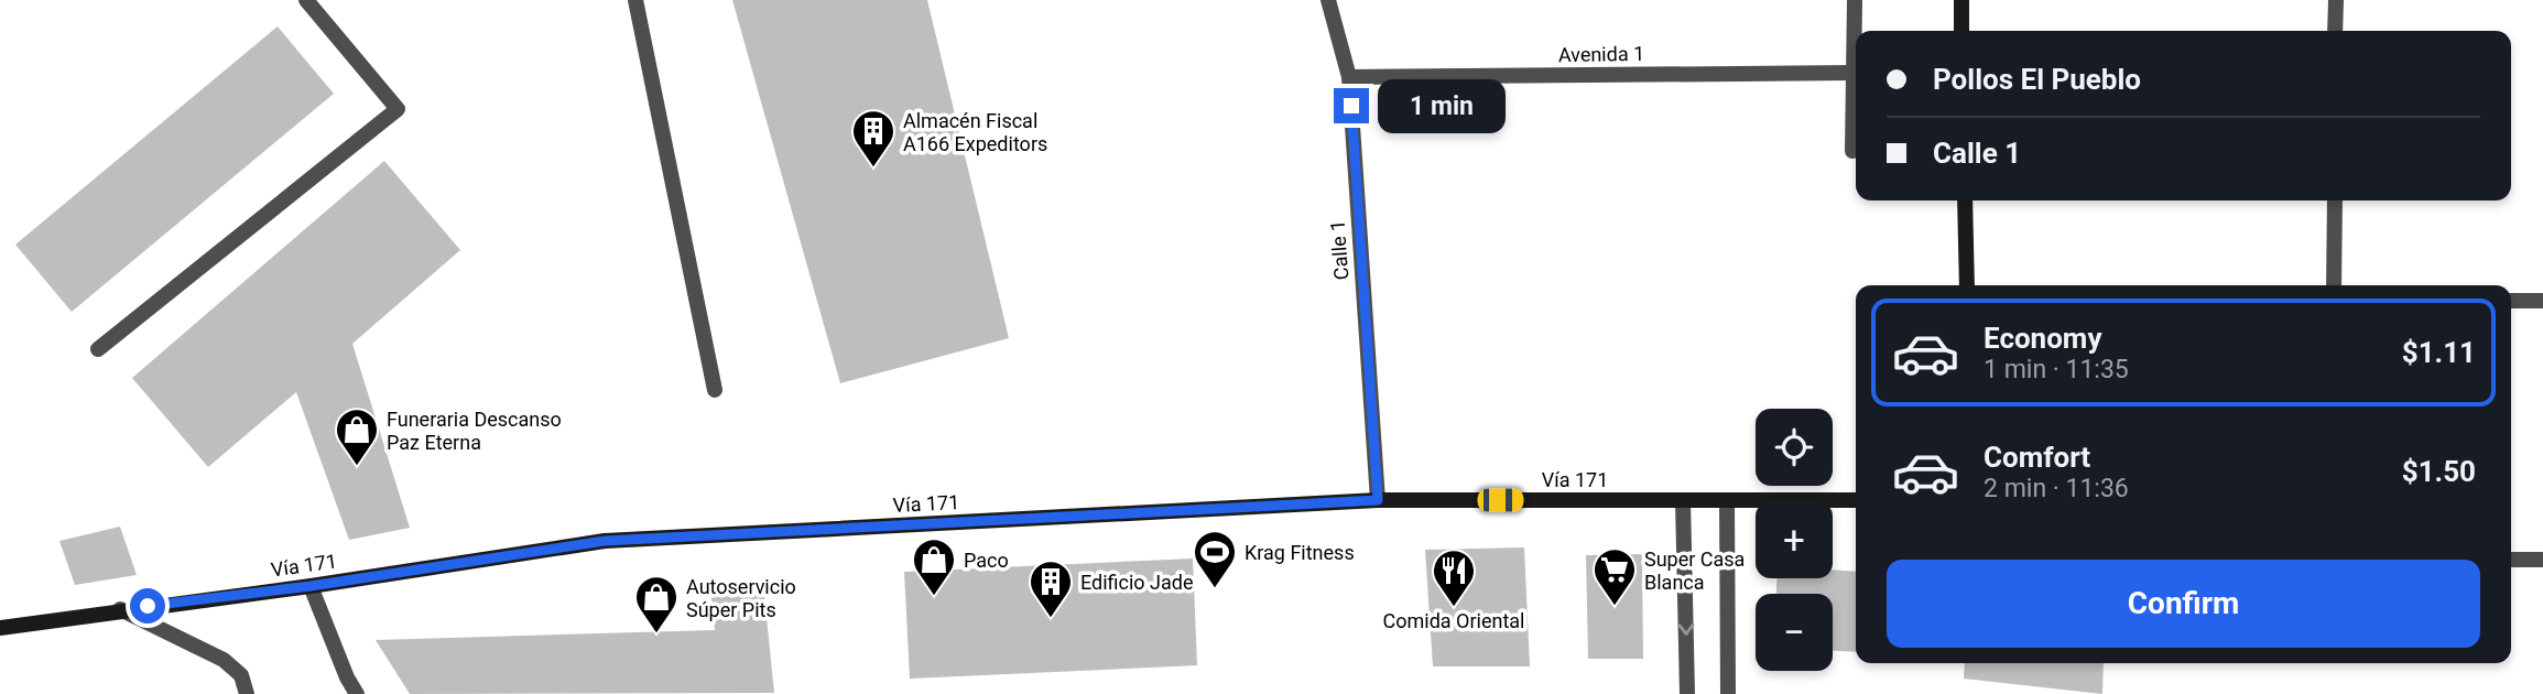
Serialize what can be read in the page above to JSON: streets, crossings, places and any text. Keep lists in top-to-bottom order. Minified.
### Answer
{"streets":{"main road":["Vía 171"],"street":["Avenida 1","Calle 1"]},"crossings":[["Avenida 1","Calle 1"],["Calle 1","Vía 171"]],"places":{"building":["Almacén Fiscal A166 Expeditors","Edificio Jade"],"shop":["Funeraria Descanso Paz Eterna","Paco","Autoservicio Súper Pits"],"sports":["Krag Fitness"],"supermarket":["Super Casa Blanca"],"restaurant":["Comida Oriental"]},"page":{"banner":["Pollos El Pueblo","Calle 1"],"bubble":"1 min","list":[{"name":"Economy","note":"1 min · 11:35","value":"$1.11"},{"name":"Comfort","note":"2 min · 11:36","value":"$1.50"}],"map_buttons":["+","−"],"buttons":"Confirm"}}
